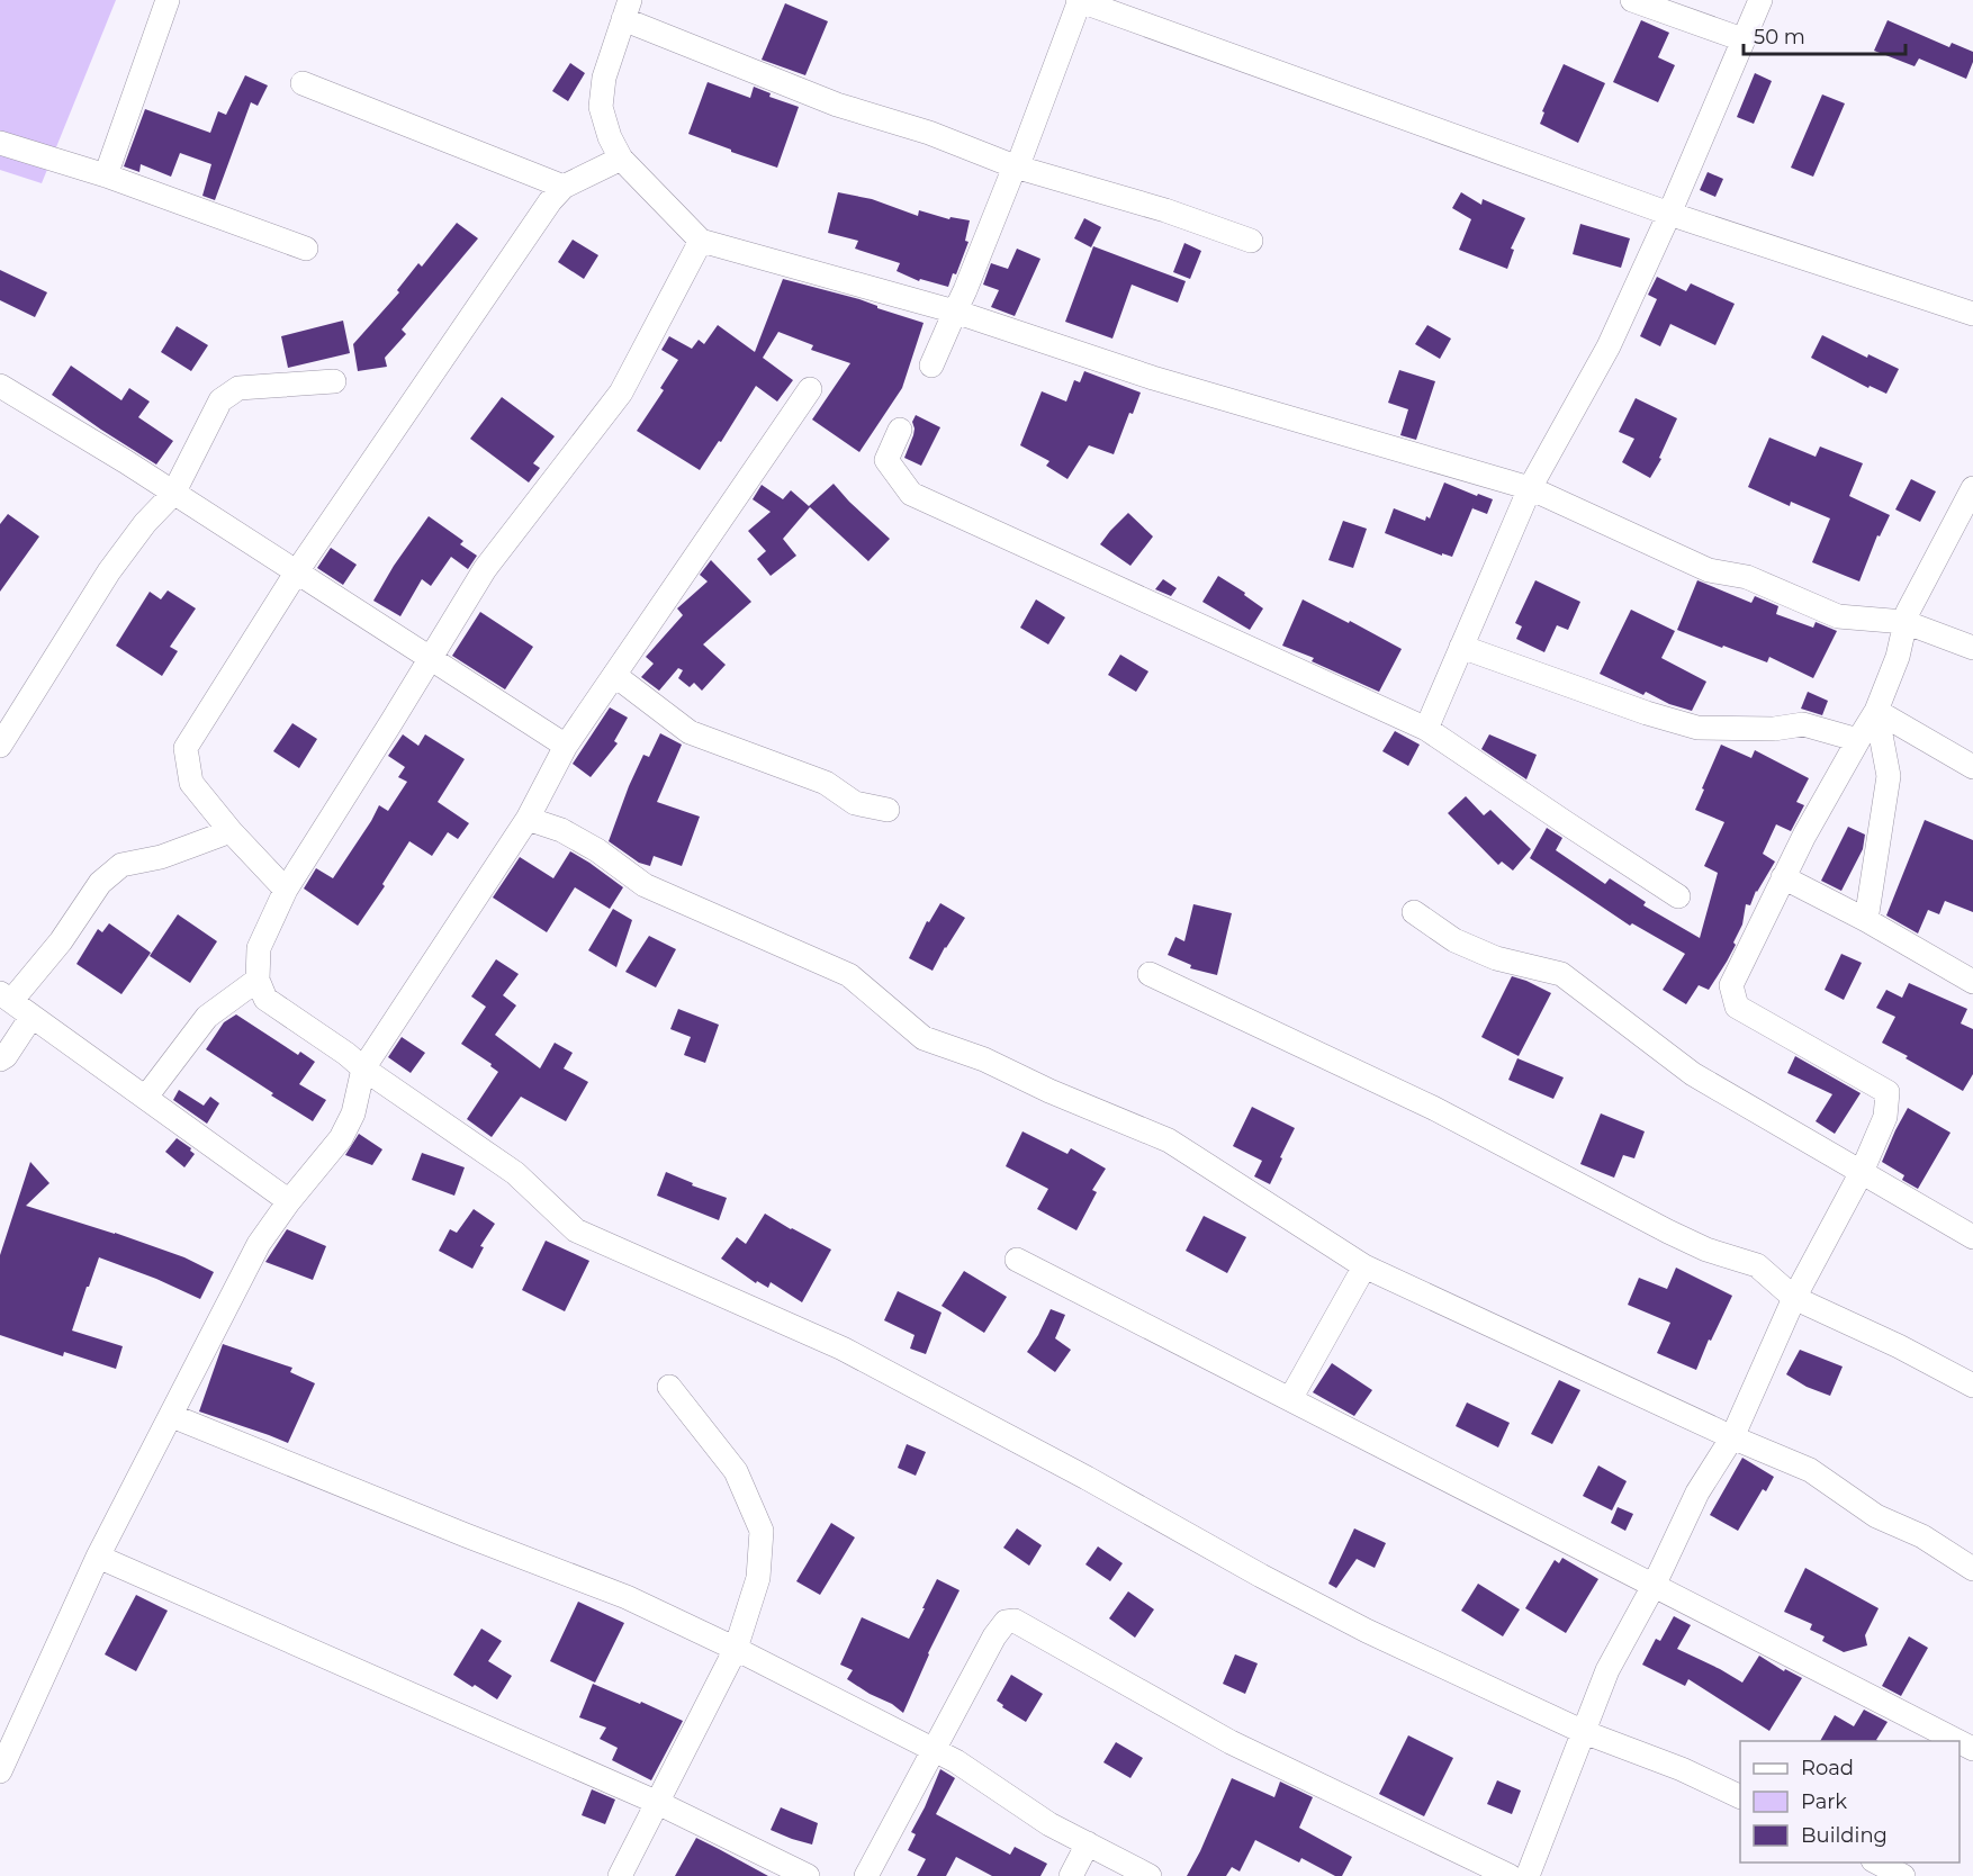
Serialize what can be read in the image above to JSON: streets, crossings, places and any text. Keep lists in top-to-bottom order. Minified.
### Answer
{"legend":["Road","Park","Building"],"scale_bar":"50 m"}
